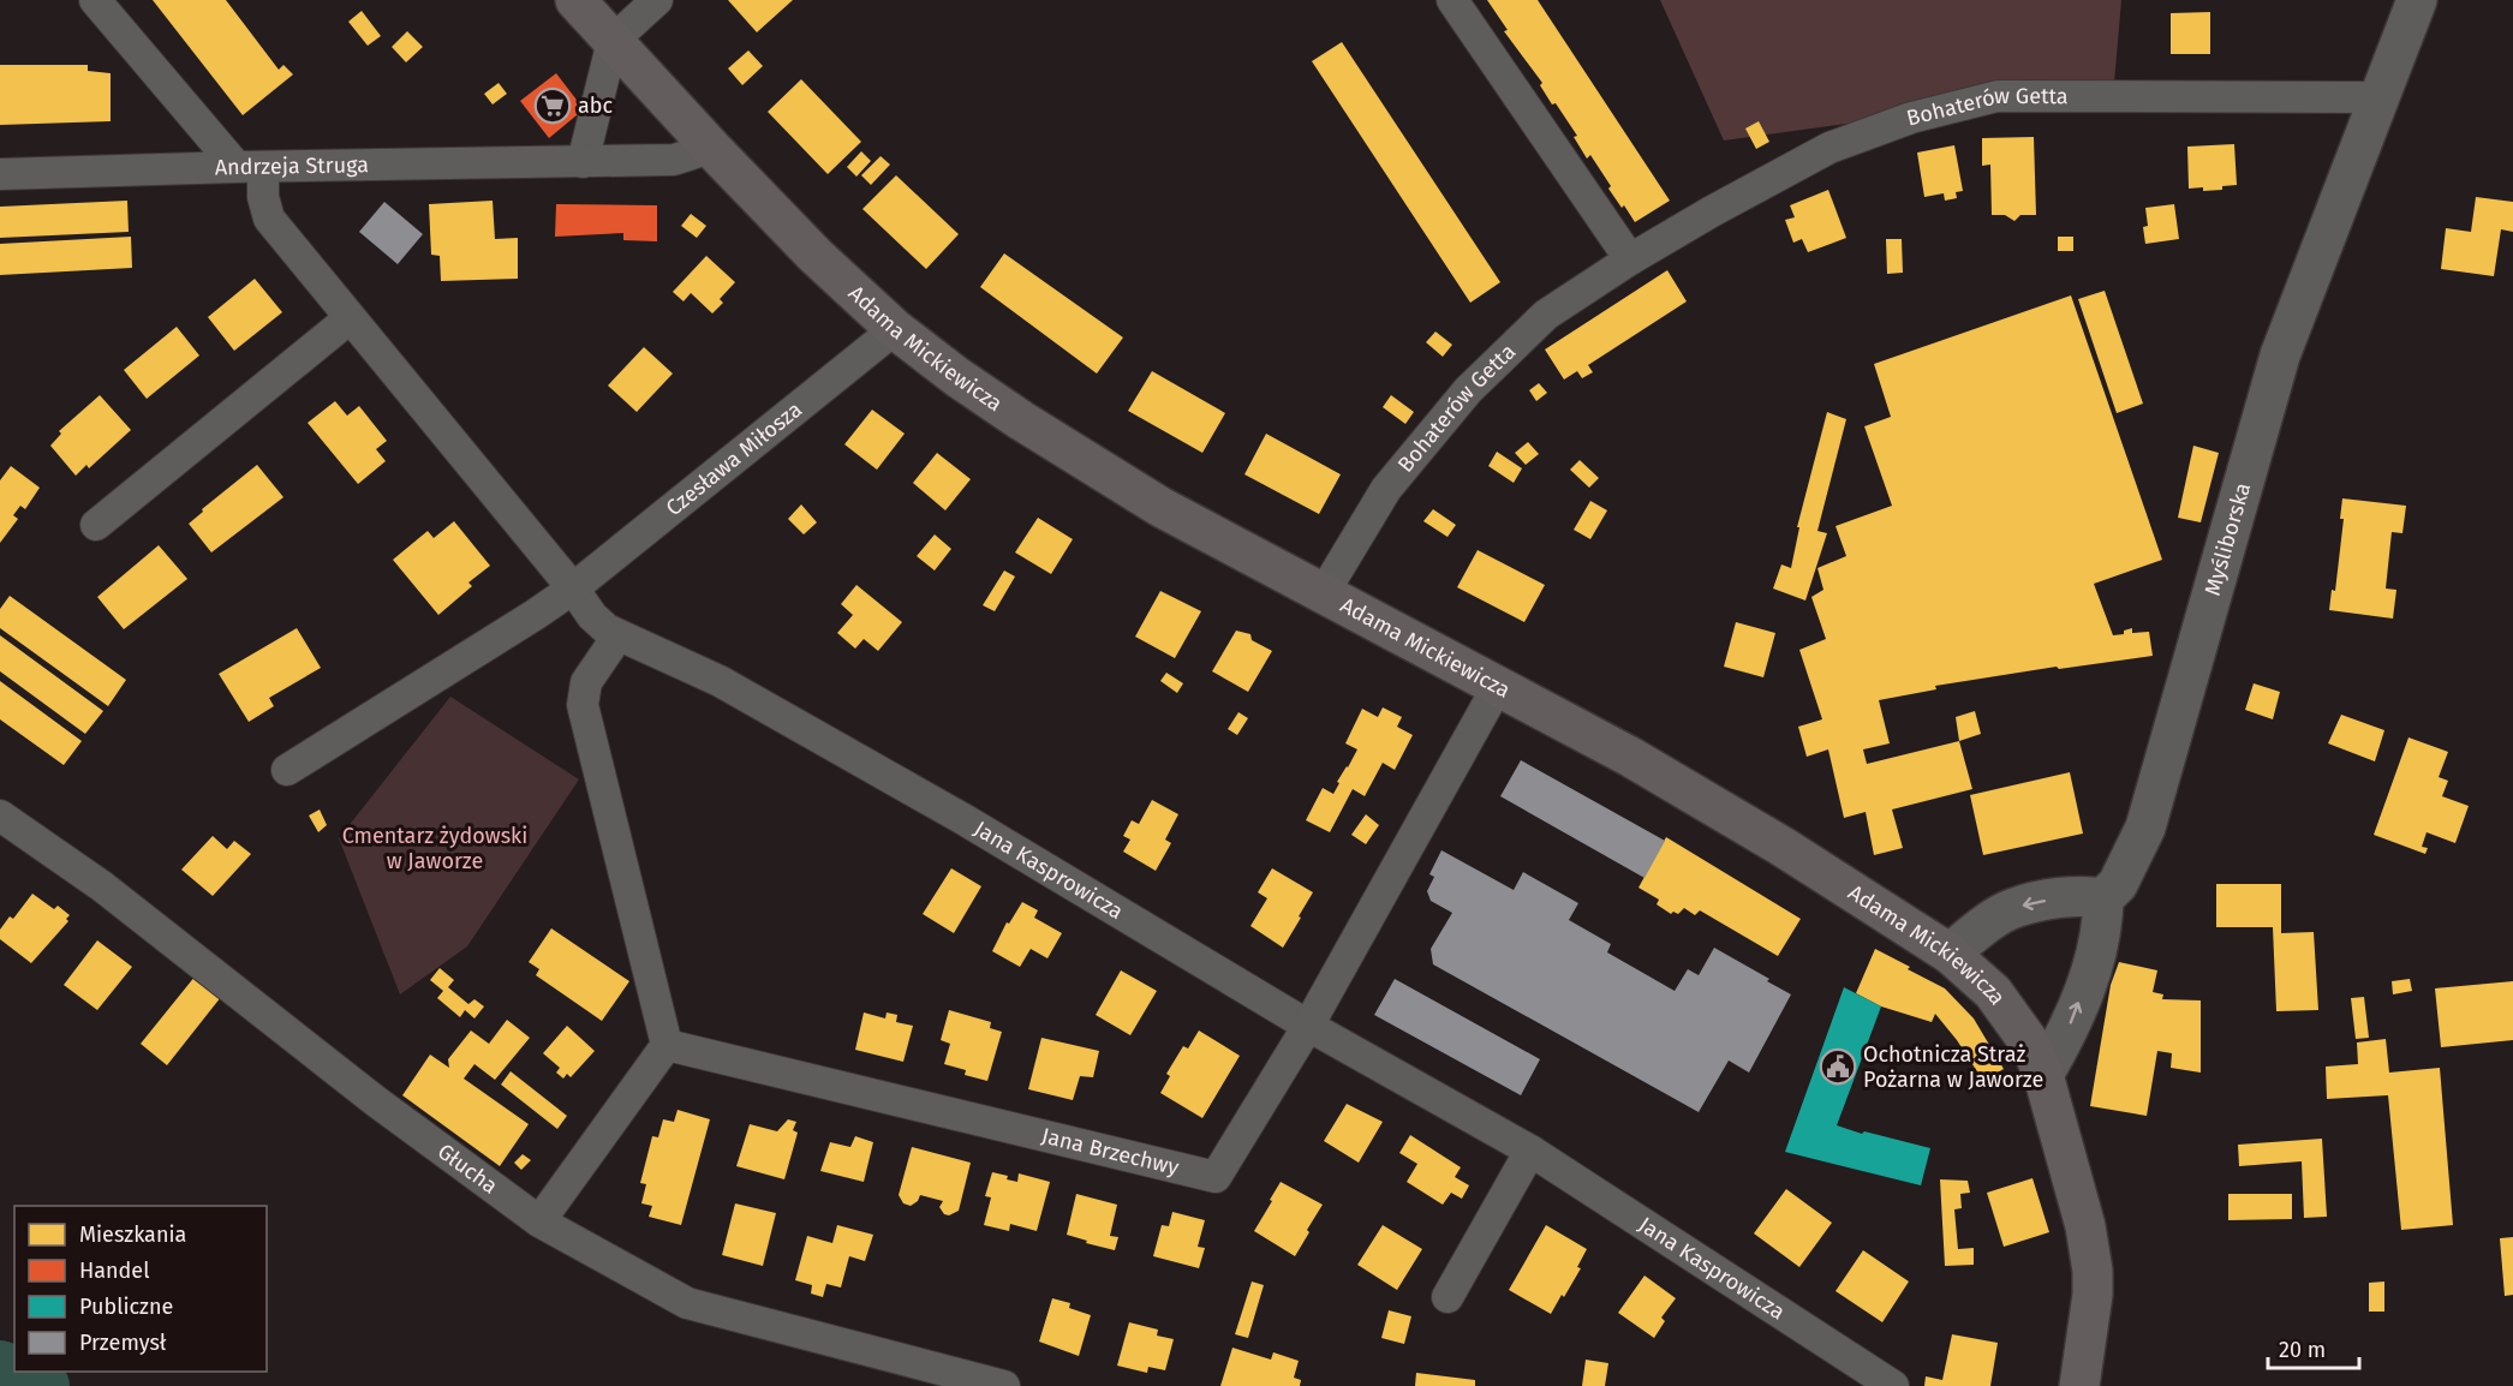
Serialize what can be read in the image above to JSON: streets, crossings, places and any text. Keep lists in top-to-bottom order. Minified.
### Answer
{"streets":{"main road":["Adama Mickiewicza"],"street":["Bohaterów Getta","Andrzeja Struga","Czesława Miłosza","Myśliborska","Jana Kasprowicza","Jana Brzechwy","Głucha"]},"crossings":[["Bohaterów Getta","Adama Mickiewicza"],["Bohaterów Getta","Myśliborska"],["Andrzeja Struga","Adama Mickiewicza"],["Adama Mickiewicza","Czesława Miłosza"],["Adama Mickiewicza","Jana Brzechwy"],["Czesława Miłosza","Jana Kasprowicza"],["Jana Kasprowicza","Jana Brzechwy"]],"parks":["Cmentarz żydowski w Jaworze"],"places":{"supermarket":["abc"],"public building":["Ochotnicza Straż Pożarna w Jaworze"]},"legend":["Mieszkania","Handel","Publiczne","Przemysł"],"scale_bar":"20 m"}
